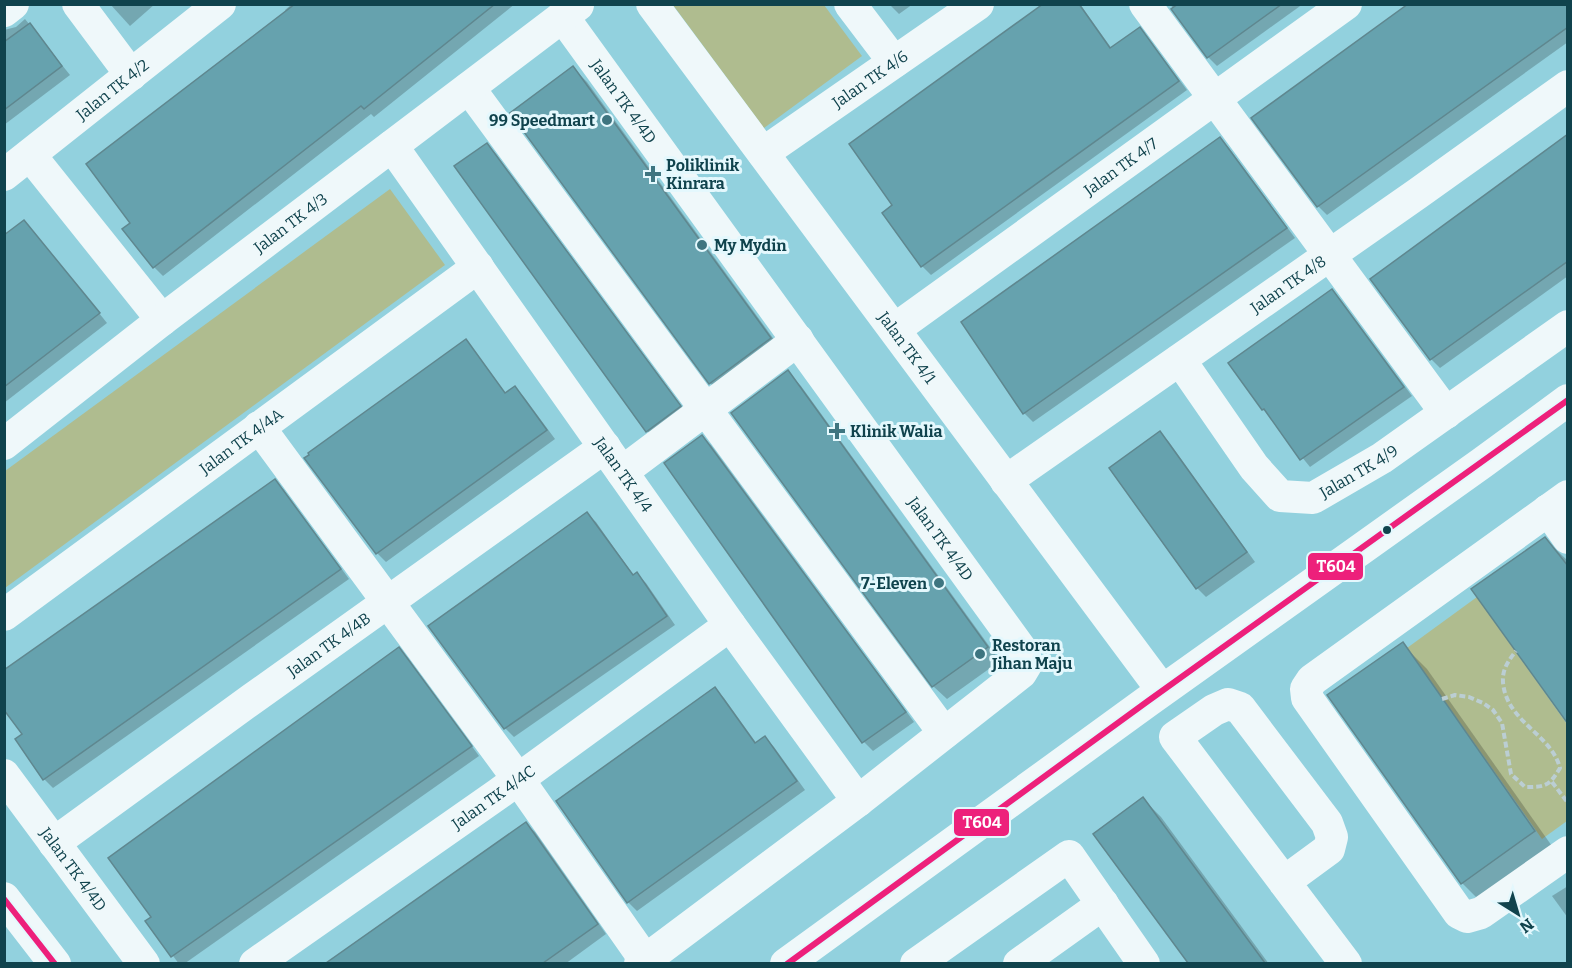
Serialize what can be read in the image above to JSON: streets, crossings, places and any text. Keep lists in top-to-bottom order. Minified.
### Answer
{"streets":{"street":["Jalan TK 4/6","Jalan TK 4/2","Jalan TK 4/4D","Jalan TK 4/7","Jalan TK 4/3","Jalan TK 4/8","Jalan TK 4/1","Jalan TK 4/4A","Jalan TK 4/9","Jalan TK 4/4","Jalan TK 4/4B","Jalan TK 4/4C"]},"crossings":[["Jalan TK 4/6","Jalan TK 4/1"],["Jalan TK 4/4D","Jalan TK 4/3"],["Jalan TK 4/4D","Jalan TK 4/4"],["Jalan TK 4/4D","Jalan TK 4/4B"],["Jalan TK 4/7","Jalan TK 4/1"],["Jalan TK 4/3","Jalan TK 4/4"],["Jalan TK 4/8","Jalan TK 4/1"],["Jalan TK 4/8","Jalan TK 4/9"],["Jalan TK 4/4A","Jalan TK 4/4"],["Jalan TK 4/4","Jalan TK 4/4B"],["Jalan TK 4/4","Jalan TK 4/4C"]],"places":{"other":["99 Speedmart","My Mydin","7-Eleven","Restoran Jihan Maju"],"health":["Poliklinik Kinrara","Klinik Walia"]},"lines":["transit line T604"],"north":"bottom right"}
